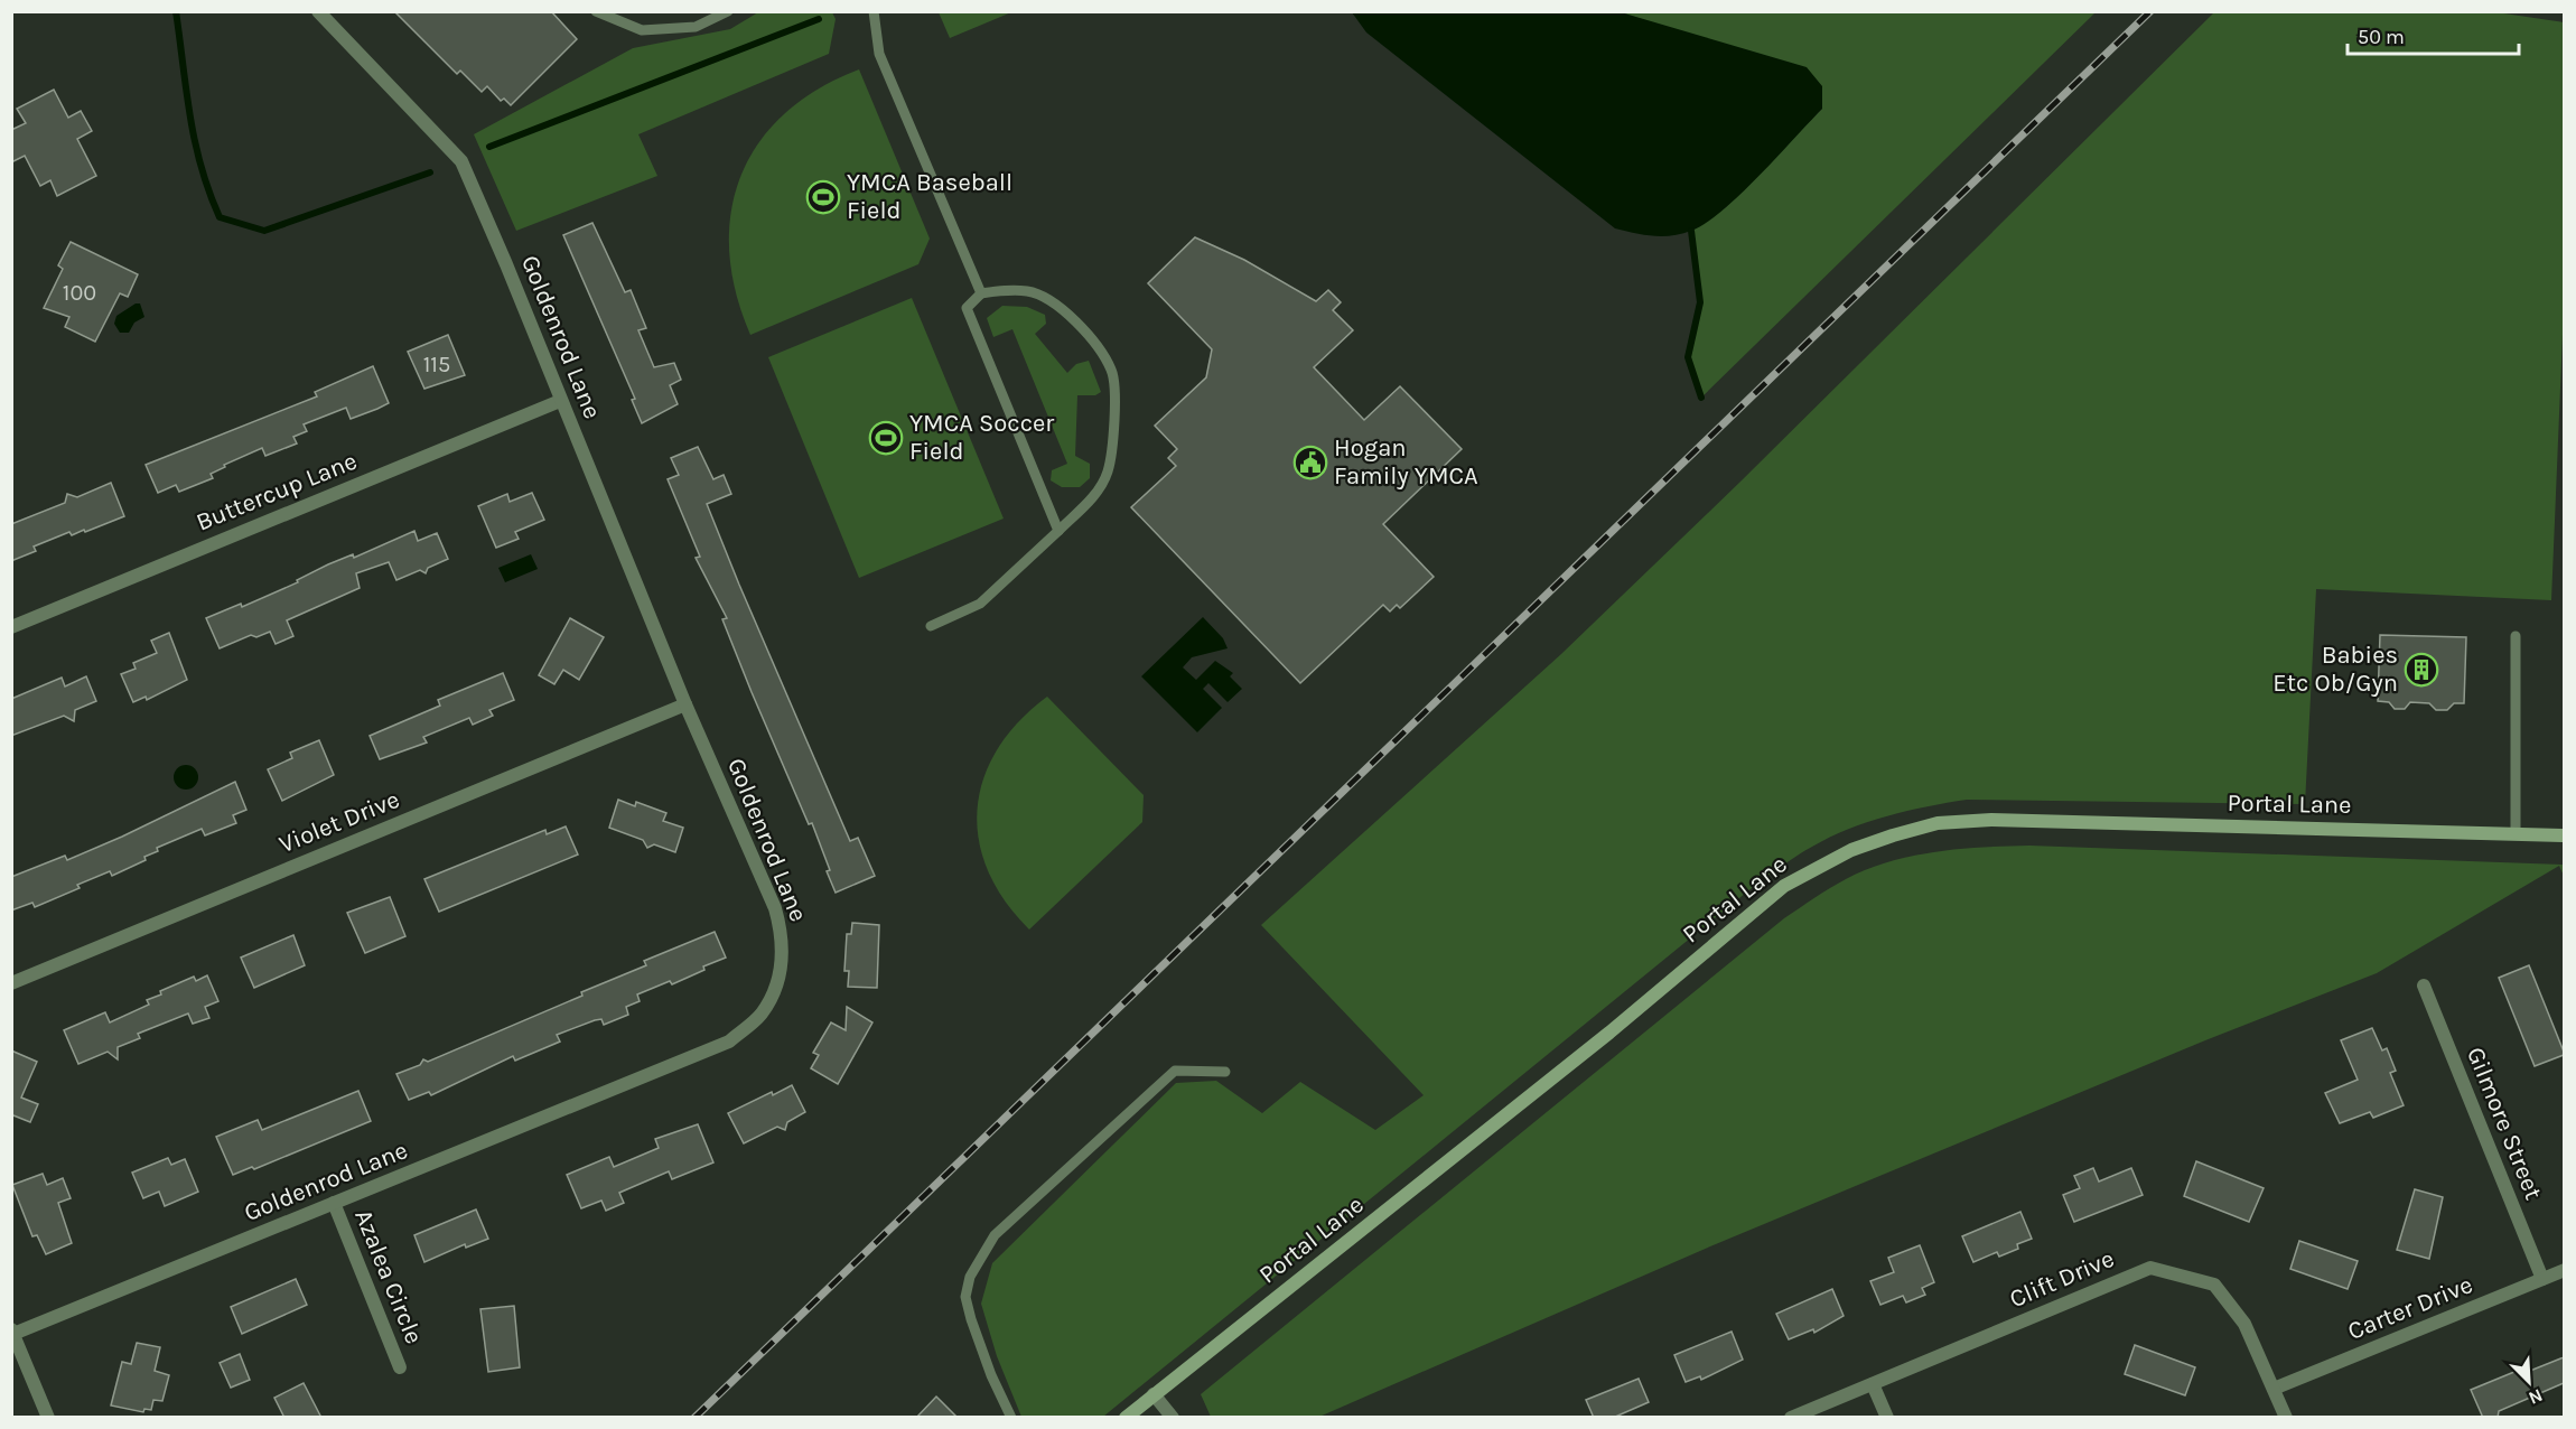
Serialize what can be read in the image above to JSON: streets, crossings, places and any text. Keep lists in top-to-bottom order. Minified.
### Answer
{"streets":{"street":["Goldenrod Lane","Buttercup Lane","Portal Lane","Violet Drive","Gilmore Street","Azalea Circle","Clift Drive","Carter Drive"]},"crossings":[["Goldenrod Lane","Buttercup Lane"],["Goldenrod Lane","Violet Drive"],["Goldenrod Lane","Azalea Circle"],["Gilmore Street","Carter Drive"],["Clift Drive","Carter Drive"]],"places":{"sports":["YMCA Baseball Field","YMCA Soccer Field"],"public building":["Hogan Family YMCA"],"building":["Babies Etc Ob/Gyn"]},"house_numbers":["100","115"],"scale_bar":"50 m","north":"bottom right"}
